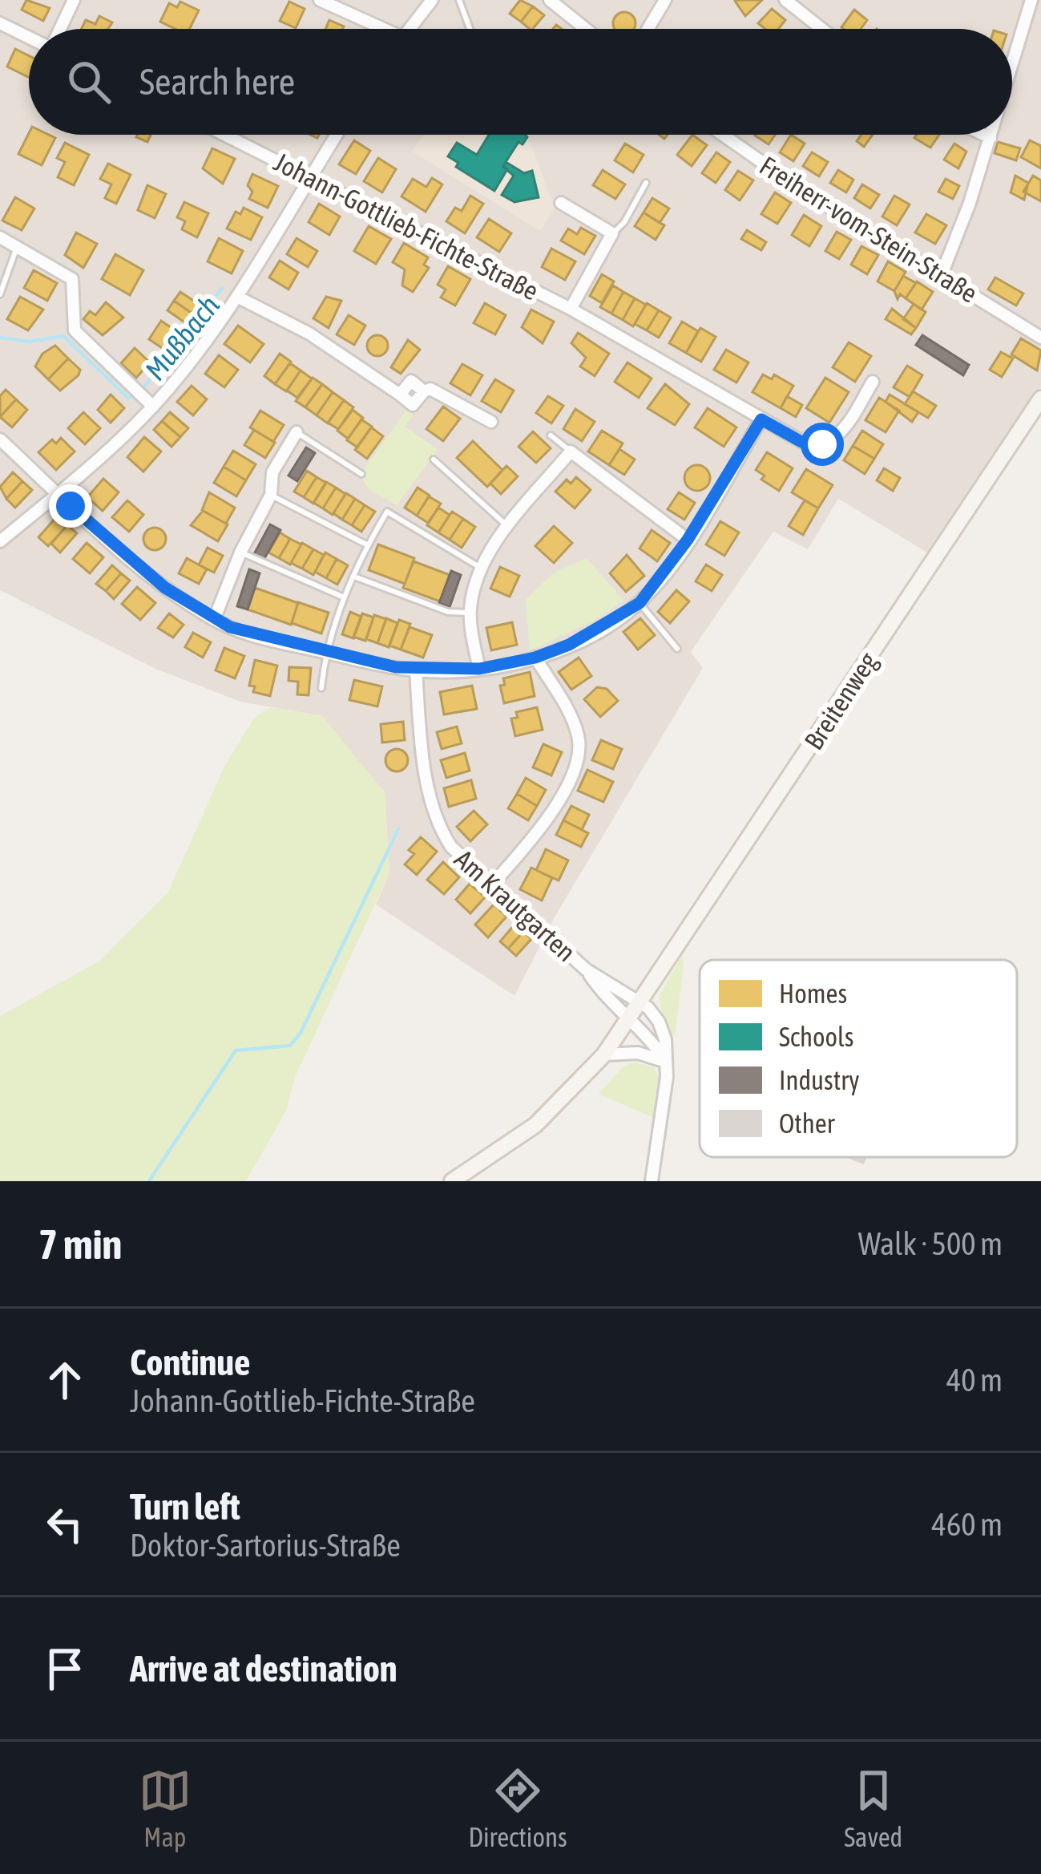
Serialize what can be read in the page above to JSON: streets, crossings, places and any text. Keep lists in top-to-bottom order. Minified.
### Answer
{"streets":{"main road":["Breitenweg"],"street":["Johann-Gottlieb-Fichte-Straße","Freiherr-vom-Stein-Straße","Am Krautgarten"]},"crossings":[["Breitenweg","Am Krautgarten"]],"water":["Mußbach"],"legend":["Homes","Schools","Industry","Other"],"page":{"search":"Search here","heading":["7 min","Walk · 500 m"],"list":[["Continue","Johann-Gottlieb-Fichte-Straße","40 m"],["Turn left","Doktor-Sartorius-Straße","460 m"],"Arrive at destination"],"nav":["Map","Directions","Saved"]}}
